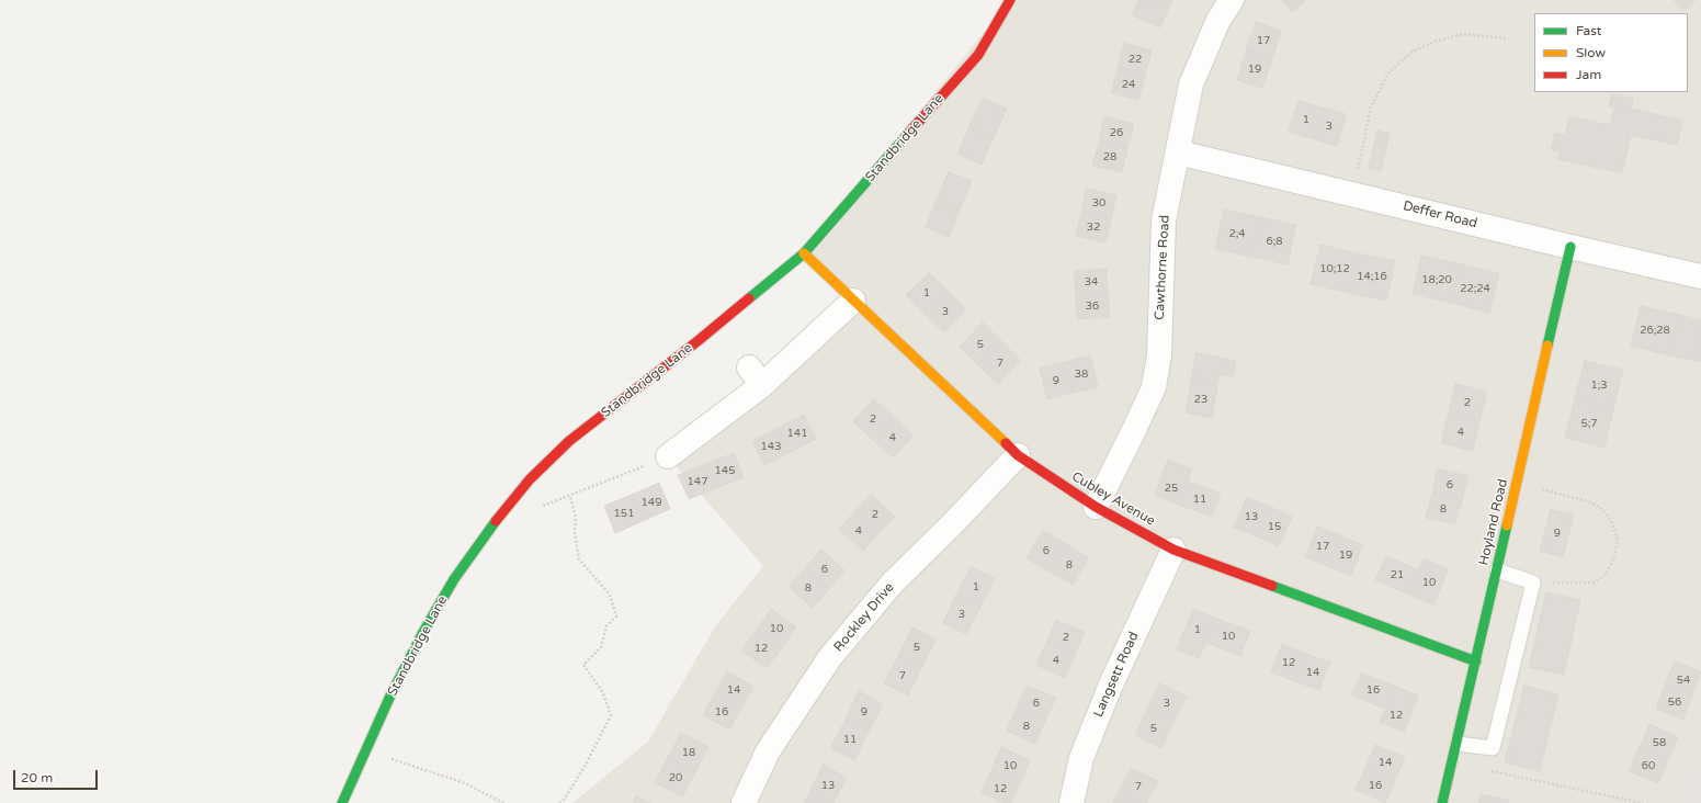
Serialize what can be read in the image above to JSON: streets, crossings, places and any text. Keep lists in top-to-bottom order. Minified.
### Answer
{"streets":{"street":["Standbridge Lane","Deffer Road","Cawthorne Road","Cubley Avenue","Hoyland Road","Rockley Drive","Langsett Road"]},"crossings":[["Standbridge Lane","Cubley Avenue"],["Deffer Road","Cawthorne Road"],["Deffer Road","Hoyland Road"],["Cawthorne Road","Cubley Avenue"],["Cubley Avenue","Hoyland Road"],["Cubley Avenue","Rockley Drive"],["Cubley Avenue","Langsett Road"]],"house_numbers":["17","22","19","24","1","3","26","28","30","32","2;4","6;8","10;12","14;16","18;20","34","22;24","1","36","3","26;28","5","7","38","9","1;3","23","2","2","5;7","4","141","4","143","145","147","6","25","11","149","8","151","2","13","15","4","9","17","6","19","8","6","21","10","1","8","3","10","1","10","2","5","12","4","12","14","7","54","14","16","56","6","3","16","9","12","8","5","11","58","18","14","10","60","20","13","16","7","12"],"legend":["Fast","Slow","Jam"],"scale_bar":"20 m"}
